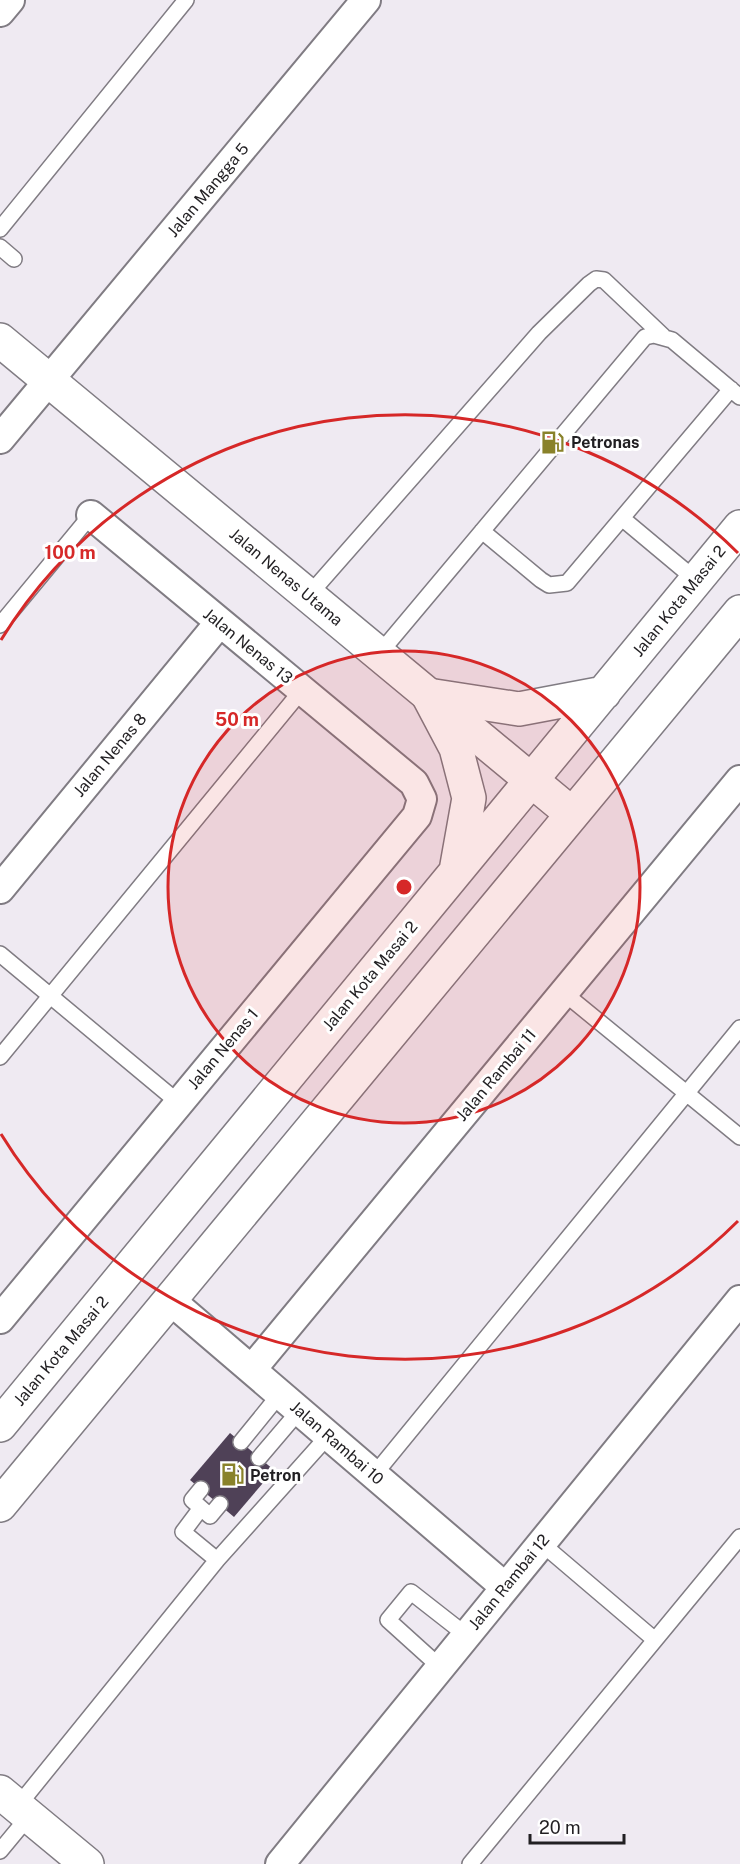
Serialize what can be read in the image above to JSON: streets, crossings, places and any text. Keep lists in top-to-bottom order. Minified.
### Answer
{"streets":{"main road":["Jalan Nenas Utama","Jalan Kota Masai 2"],"street":["Jalan Mangga 5","Jalan Nenas 13","Jalan Nenas 8","Jalan Nenas 1","Jalan Rambai 11","Jalan Rambai 10","Jalan Rambai 12"]},"crossings":[["Jalan Mangga 5","Jalan Nenas Utama"],["Jalan Nenas Utama","Jalan Kota Masai 2"],["Jalan Nenas 13","Jalan Nenas 8"],["Jalan Nenas 13","Jalan Nenas 1"],["Jalan Rambai 11","Jalan Rambai 10"],["Jalan Rambai 10","Jalan Rambai 12"]],"places":{"fuel station":["Petronas","Petron"]},"scale_bar":"20 m","rings":["100 m","50 m"]}
